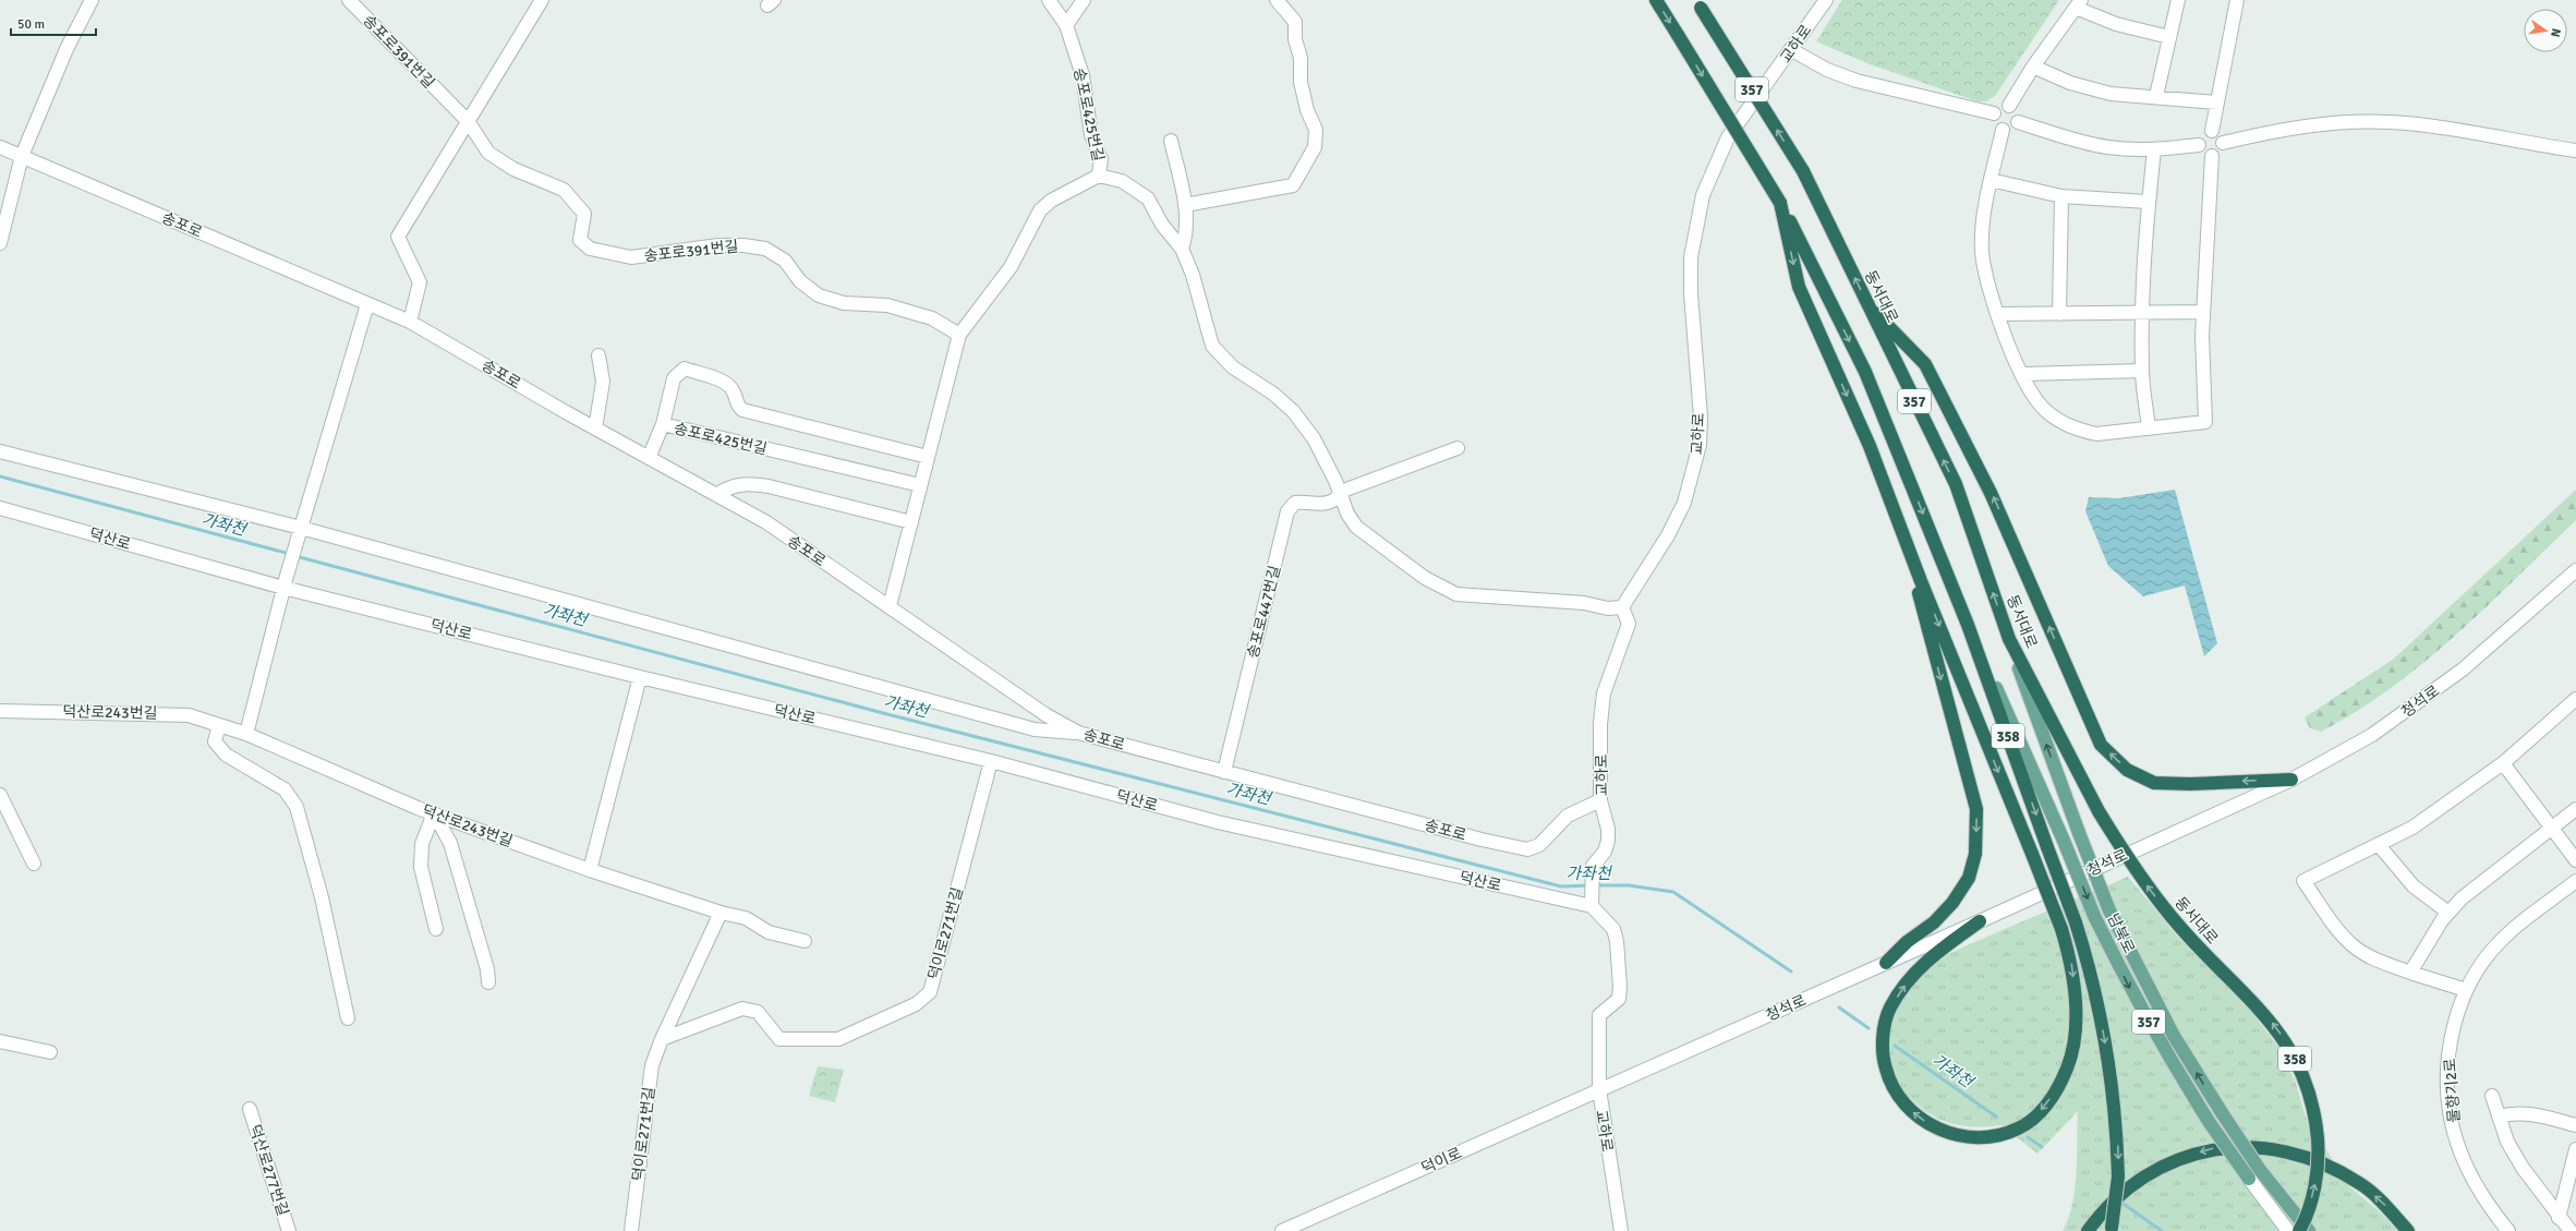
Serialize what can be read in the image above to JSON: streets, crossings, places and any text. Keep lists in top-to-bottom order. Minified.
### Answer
{"streets":{"highway":["357","동서대로","358"],"main road":["남북로"],"street":["교하로","송포로391번길","송포로425번길","송포로","덕산로","송포로447번길","청석로","덕산로243번길","덕이로271번길","물향기2로","덕이로","덕산로277번길"]},"crossings":[["교하로","송포로"],["교하로","덕산로"],["교하로","청석로"],["교하로","덕이로"],["송포로391번길","송포로425번길"],["357","358"],["357","남북로"],["송포로425번길","송포로"],["송포로","송포로447번길"],["동서대로","남북로"],["덕산로","덕이로271번길"],["청석로","덕이로"],["덕산로243번길","덕이로271번길"],["358","남북로"]],"water":["가좌천"],"scale_bar":"50 m","north":"right"}
